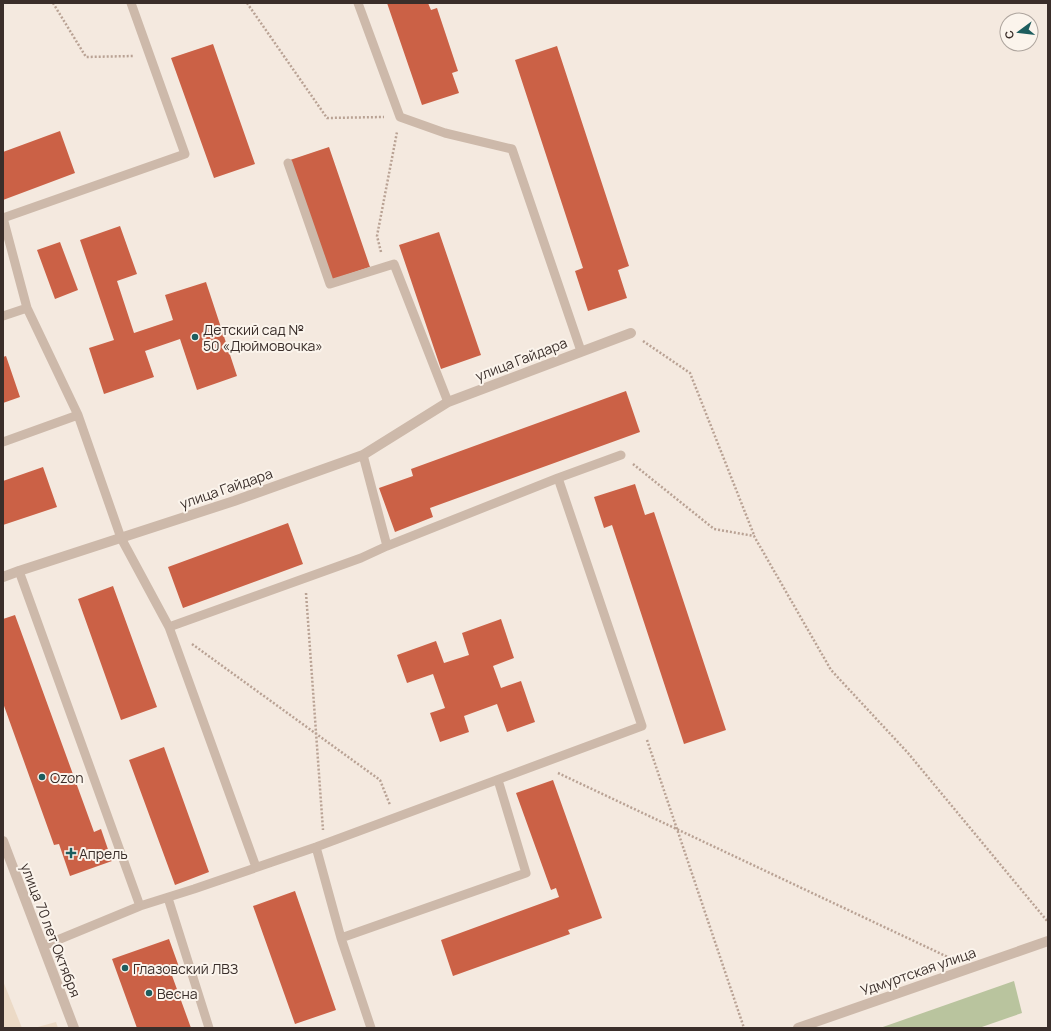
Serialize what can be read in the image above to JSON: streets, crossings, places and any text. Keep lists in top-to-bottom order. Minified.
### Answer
{"streets":{"street":["улица Гайдара","улица 70 лет Октября","Удмуртская улица"]},"places":{"other":["Детский сад № 50 «Дюймовочка»","Ozon","Глазовский ЛВЗ","Весна"],"health":["Апрель"]},"north":"left"}
